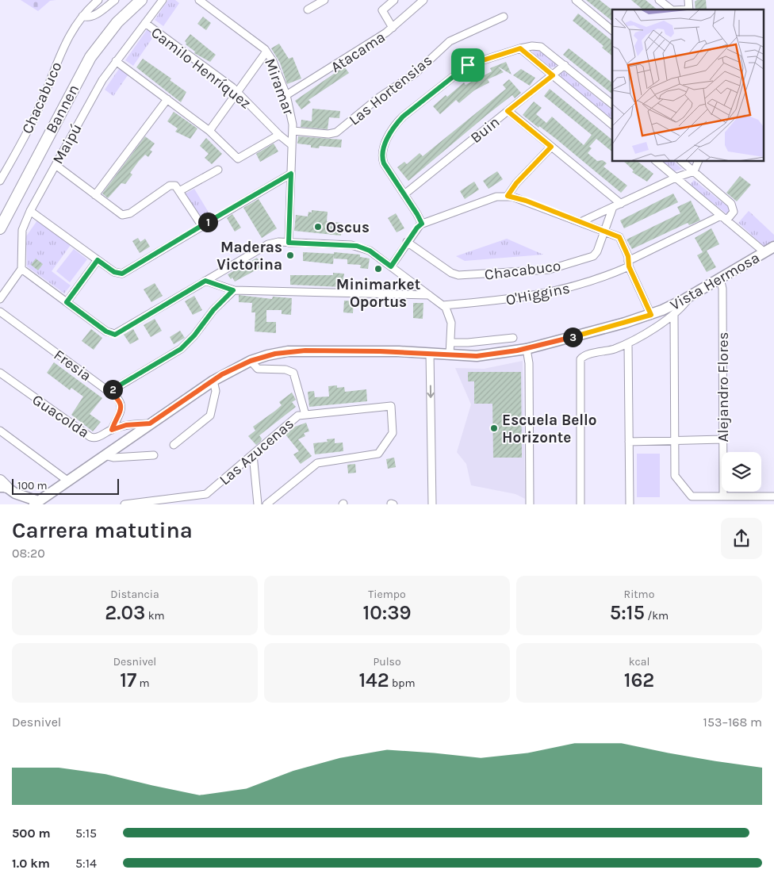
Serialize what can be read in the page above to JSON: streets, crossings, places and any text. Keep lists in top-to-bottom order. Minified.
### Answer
{"streets":{"main road":["Bannen","Vista Hermosa"],"street":["Atacama","Camilo Henríquez","Miramar","Las Hortensias","Chacabuco","Buin","Maipú","O'Higgins","Fresia","Alejandro Flores","Guacolda","Las Azucenas"]},"crossings":[["Atacama","Miramar"],["Camilo Henríquez","Miramar"],["Camilo Henríquez","Maipú"],["Miramar","Las Hortensias"],["Vista Hermosa","Alejandro Flores"],["Vista Hermosa","Guacolda"],["Fresia","Guacolda"]],"places":["Oscus","Maderas Victorina","Minimarket Oportus","Escuela Bello Horizonte"],"scale_bar":"100 m","page":{"pins":["1","3","2"],"scale":"100 m","heading":["Carrera matutina","08:20"],"stats":[["Distancia","2.03 km"],["Tiempo","10:39"],["Ritmo","5:15 /km"],["Desnivel","17 m"],["Pulso","142 bpm"],["kcal","162"]],"chart":["Desnivel","153–168 m"],"list":[{"name":"500 m","note":"5:15"},{"name":"1.0 km","note":"5:14"}]}}
